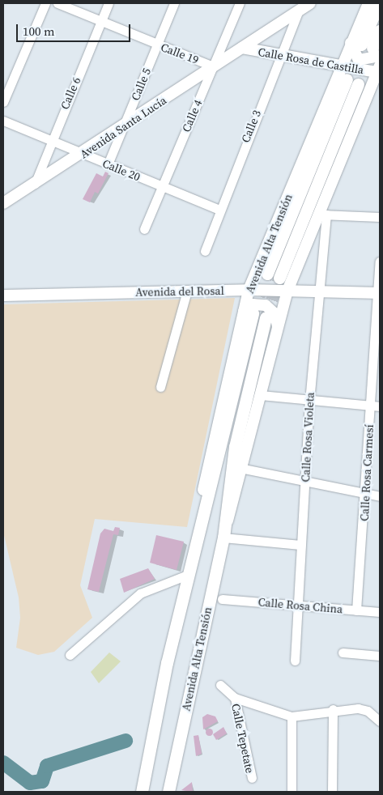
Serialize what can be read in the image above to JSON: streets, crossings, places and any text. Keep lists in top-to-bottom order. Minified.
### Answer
{"streets":{"main road":["Avenida Alta Tensión"],"street":["Calle 19","Calle Rosa de Castilla","Calle 5","Calle 6","Calle 4","Calle 3","Avenida Santa Lucía","Calle 20","Avenida del Rosal","Calle Rosa Violeta","Calle Rosa Carmesí","Calle Rosa China","Calle Tepetate"]},"crossings":[["Calle 19","Calle 5"],["Calle 19","Calle 6"],["Calle 19","Calle 4"],["Calle 19","Avenida Santa Lucía"],["Calle Rosa de Castilla","Calle 3"],["Calle Rosa de Castilla","Avenida Santa Lucía"],["Calle Rosa de Castilla","Avenida Alta Tensión"],["Calle 5","Avenida Santa Lucía"],["Calle 5","Calle 20"],["Calle 6","Avenida Santa Lucía"],["Calle 6","Calle 20"],["Calle 4","Avenida Santa Lucía"],["Calle 4","Calle 20"],["Calle 3","Avenida Santa Lucía"],["Calle 3","Calle 20"],["Avenida Santa Lucía","Calle 20"],["Avenida Alta Tensión","Avenida del Rosal"],["Avenida Alta Tensión","Calle Rosa Violeta"],["Avenida del Rosal","Calle Rosa Violeta"],["Avenida del Rosal","Calle Rosa Carmesí"],["Calle Rosa Violeta","Calle Rosa China"],["Calle Rosa Carmesí","Calle Rosa China"]],"scale_bar":"100 m"}
